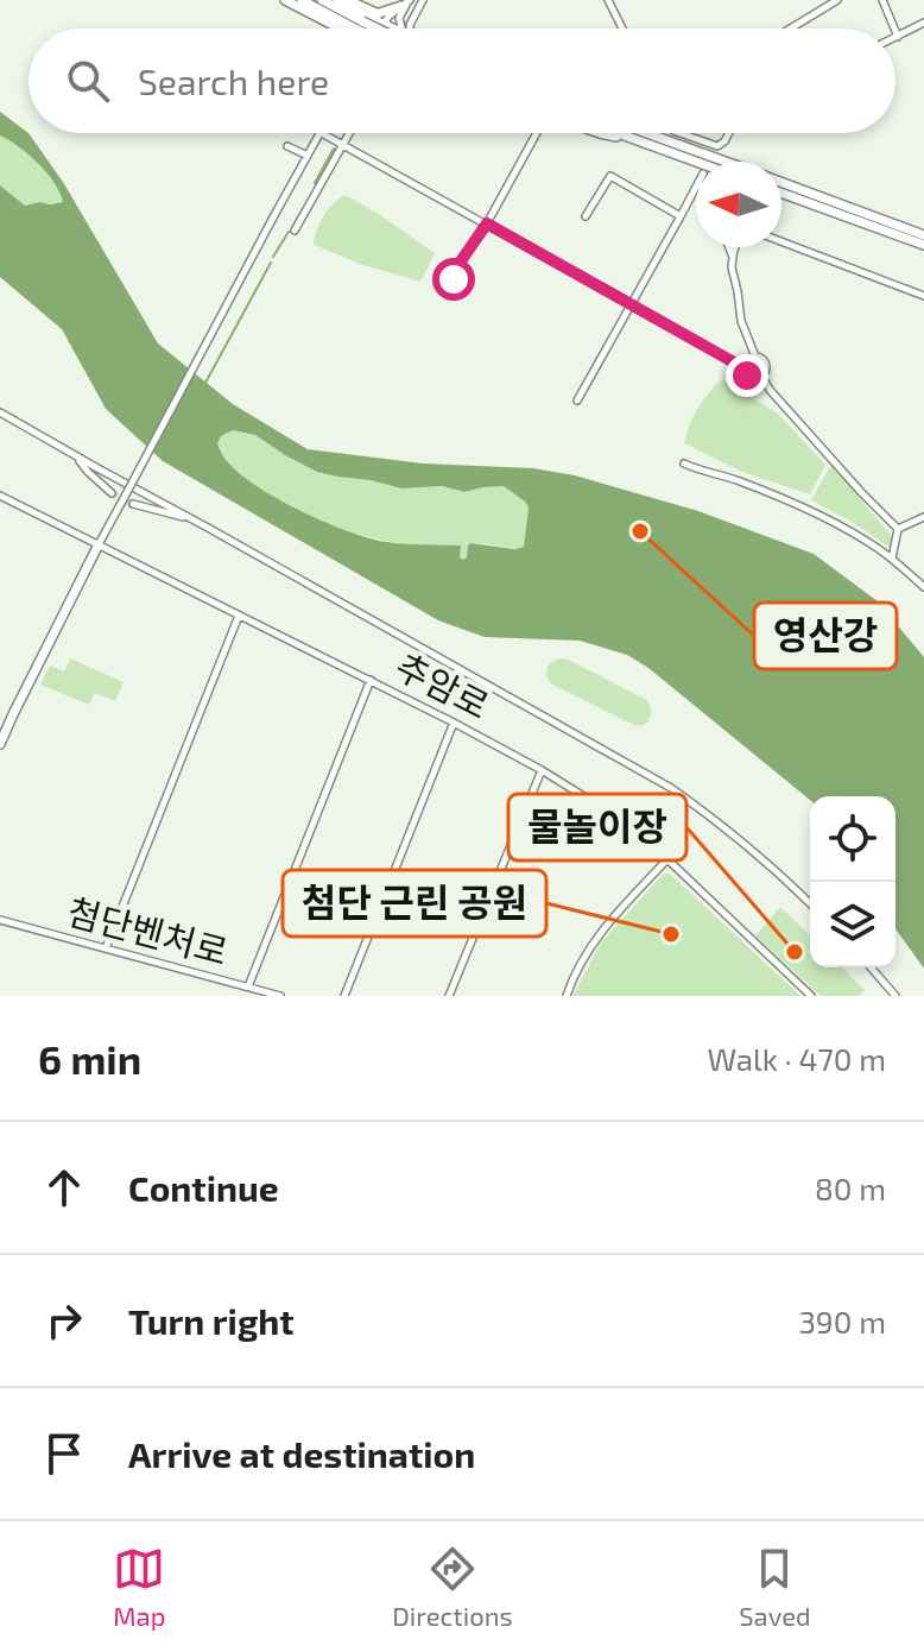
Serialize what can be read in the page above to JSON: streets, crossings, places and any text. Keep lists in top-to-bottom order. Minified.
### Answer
{"streets":{"street":["추암로","첨단벤처로"]},"places":["영산강","첨단 근린 공원","물놀이장"],"north":"left","page":{"search":"Search here","heading":["6 min","Walk · 470 m"],"list":[["Continue","80 m"],["Turn right","390 m"],"Arrive at destination"],"nav":["Map","Directions","Saved"]}}
